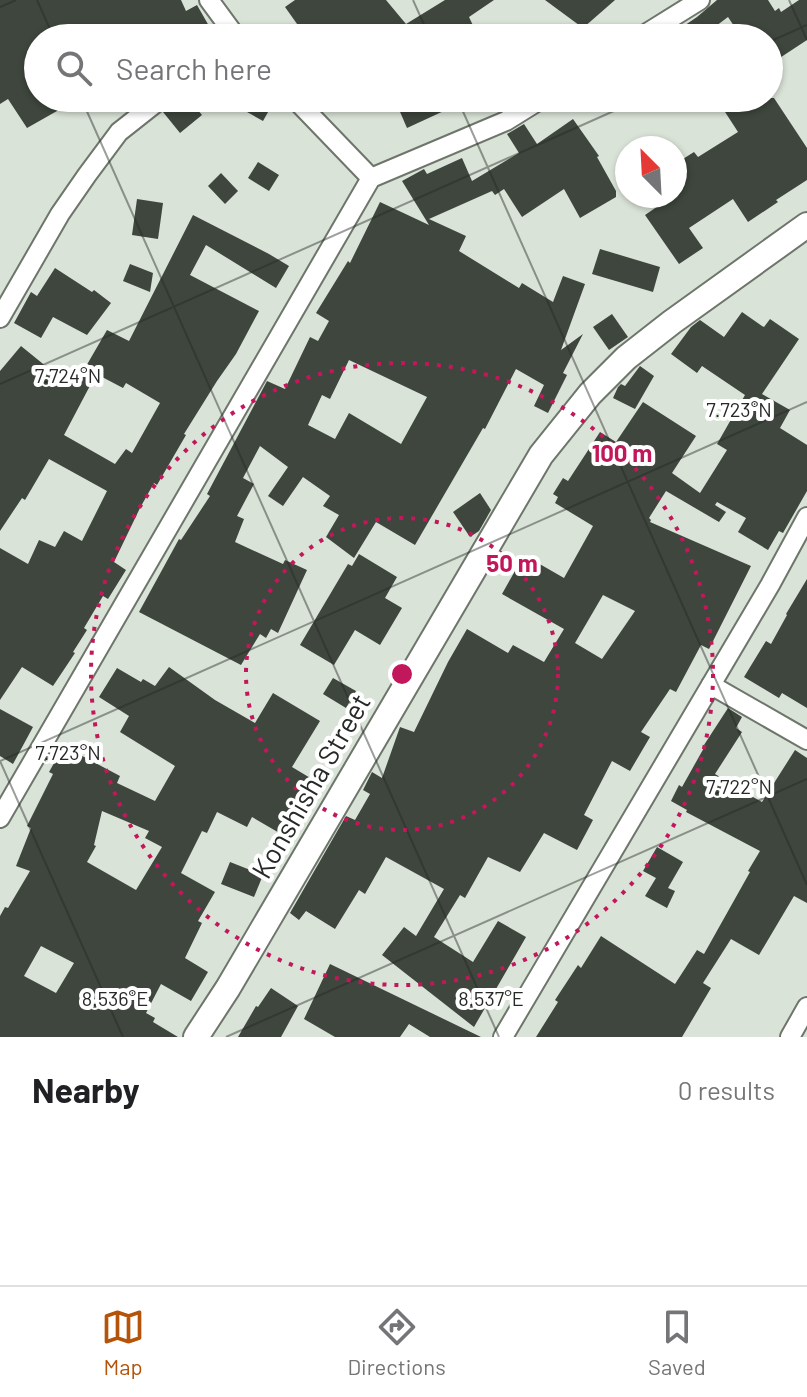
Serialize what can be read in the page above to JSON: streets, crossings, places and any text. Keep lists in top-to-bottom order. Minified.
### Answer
{"streets":{"street":["Konshisha Street"]},"north":"top left","page":{"search":"Search here","heading":["Nearby","0 results"],"nav":["Map","Directions","Saved"]},"coordinates":["7.724°N","7.723°N","7.722°N","8.536°E","8.537°E"],"rings":["100 m","50 m"]}
